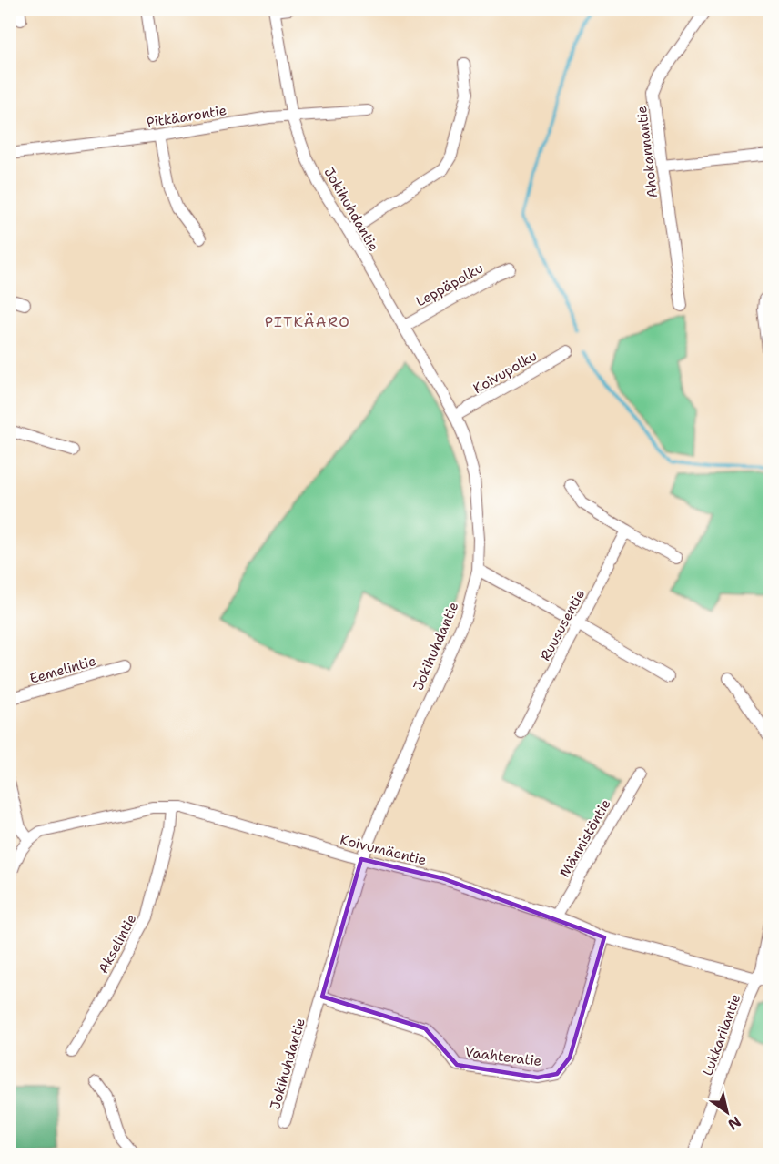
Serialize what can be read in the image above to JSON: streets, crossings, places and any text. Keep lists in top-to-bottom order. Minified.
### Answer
{"streets":{"street":["Pitkäarontie","Ahokannantie","Jokihuhdantie","Leppäpolku","Koivupolku","Ruususentie","Eemelintie","Männistöntie","Koivumäentie","Akselintie","Lukkarilantie","Vaahteratie"]},"crossings":[["Pitkäarontie","Jokihuhdantie"],["Jokihuhdantie","Leppäpolku"],["Jokihuhdantie","Koivupolku"],["Jokihuhdantie","Koivumäentie"],["Jokihuhdantie","Vaahteratie"],["Männistöntie","Koivumäentie"],["Koivumäentie","Akselintie"],["Koivumäentie","Lukkarilantie"],["Koivumäentie","Vaahteratie"]],"districts":["PITKÄARO"],"north":"bottom right"}
